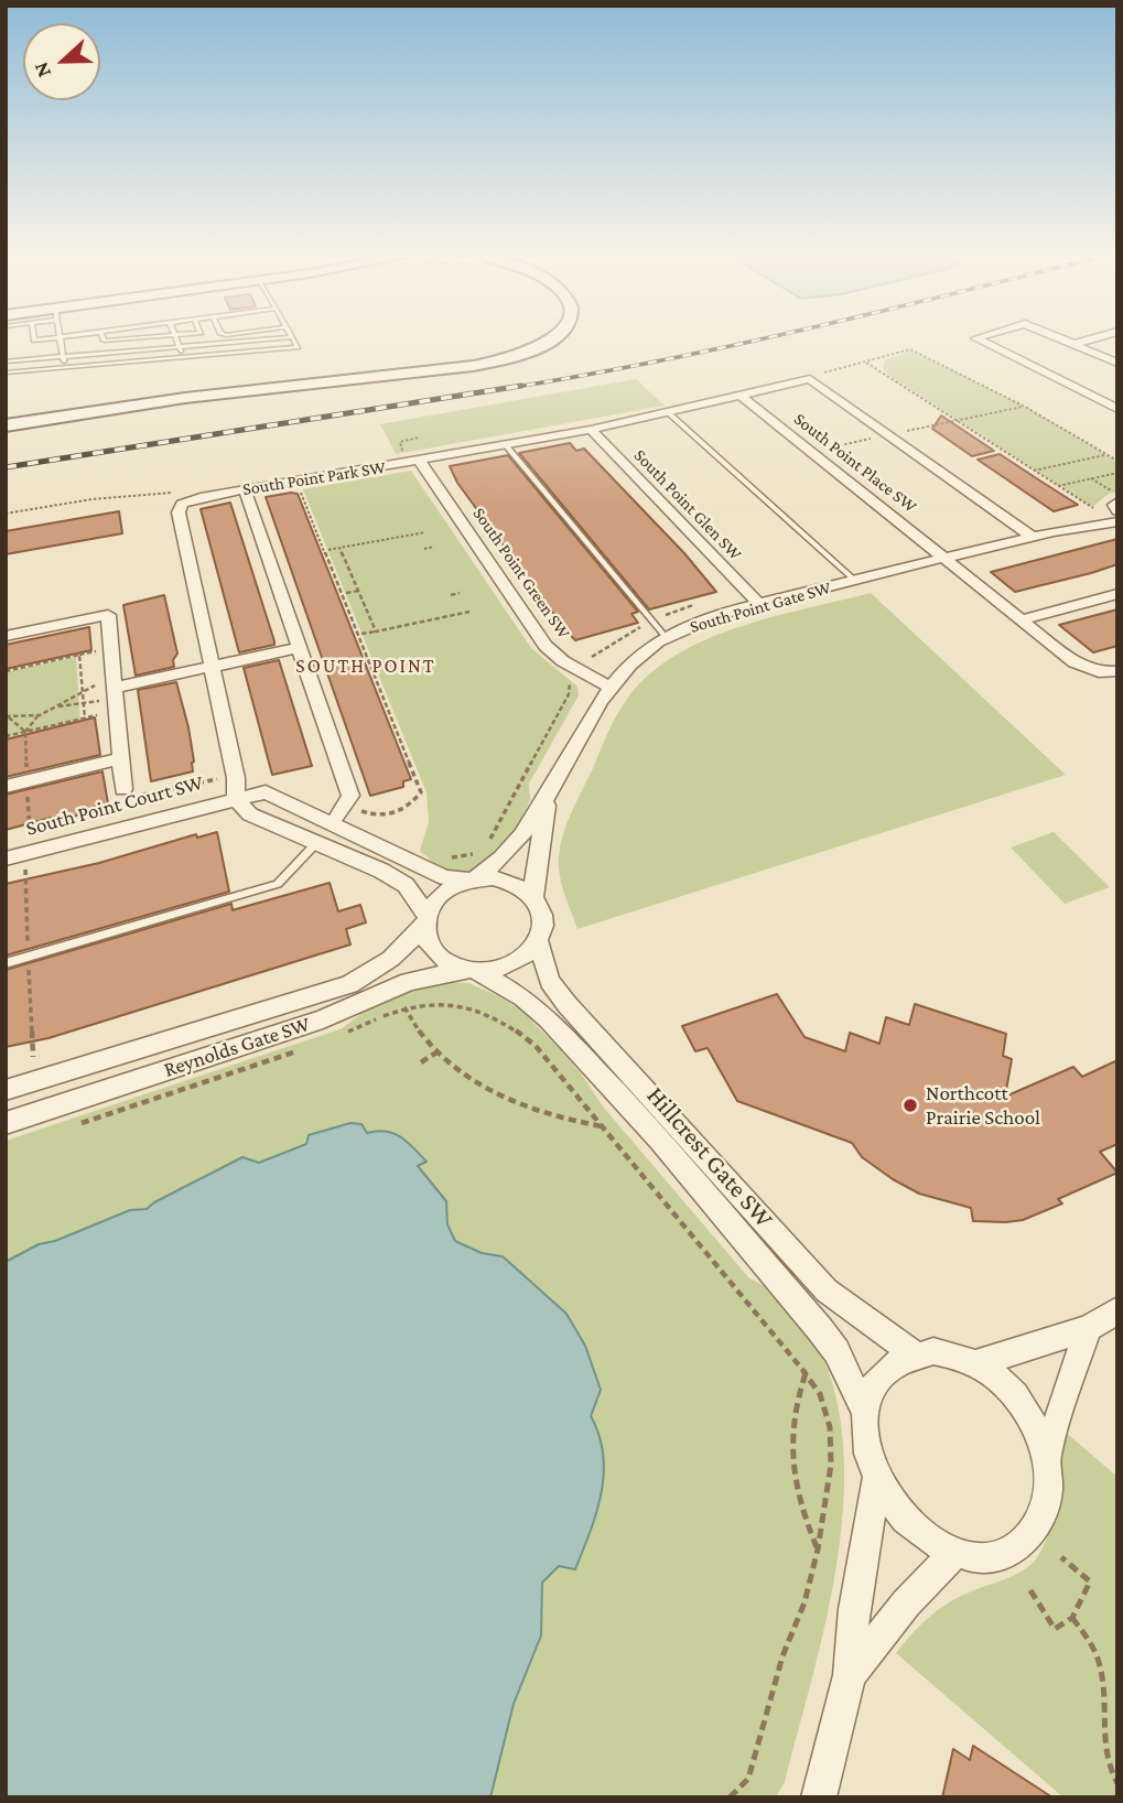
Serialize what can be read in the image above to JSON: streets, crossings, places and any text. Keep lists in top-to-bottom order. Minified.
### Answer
{"streets":{"street":["South Point Place SW","South Point Park SW","South Point Glen SW","South Point Green SW","South Point Gate SW","South Point Court SW","Reynolds Gate SW","Hillcrest Gate SW"]},"crossings":[["South Point Place SW","South Point Park SW"],["South Point Place SW","South Point Gate SW"],["South Point Park SW","South Point Glen SW"],["South Point Park SW","South Point Green SW"],["South Point Park SW","South Point Gate SW"],["South Point Park SW","South Point Court SW"],["South Point Glen SW","South Point Gate SW"],["South Point Green SW","South Point Gate SW"],["South Point Gate SW","Reynolds Gate SW"],["South Point Gate SW","Hillcrest Gate SW"],["Reynolds Gate SW","Hillcrest Gate SW"]],"districts":["SOUTH POINT"],"places":["Northcott Prairie School"],"north":"left"}
